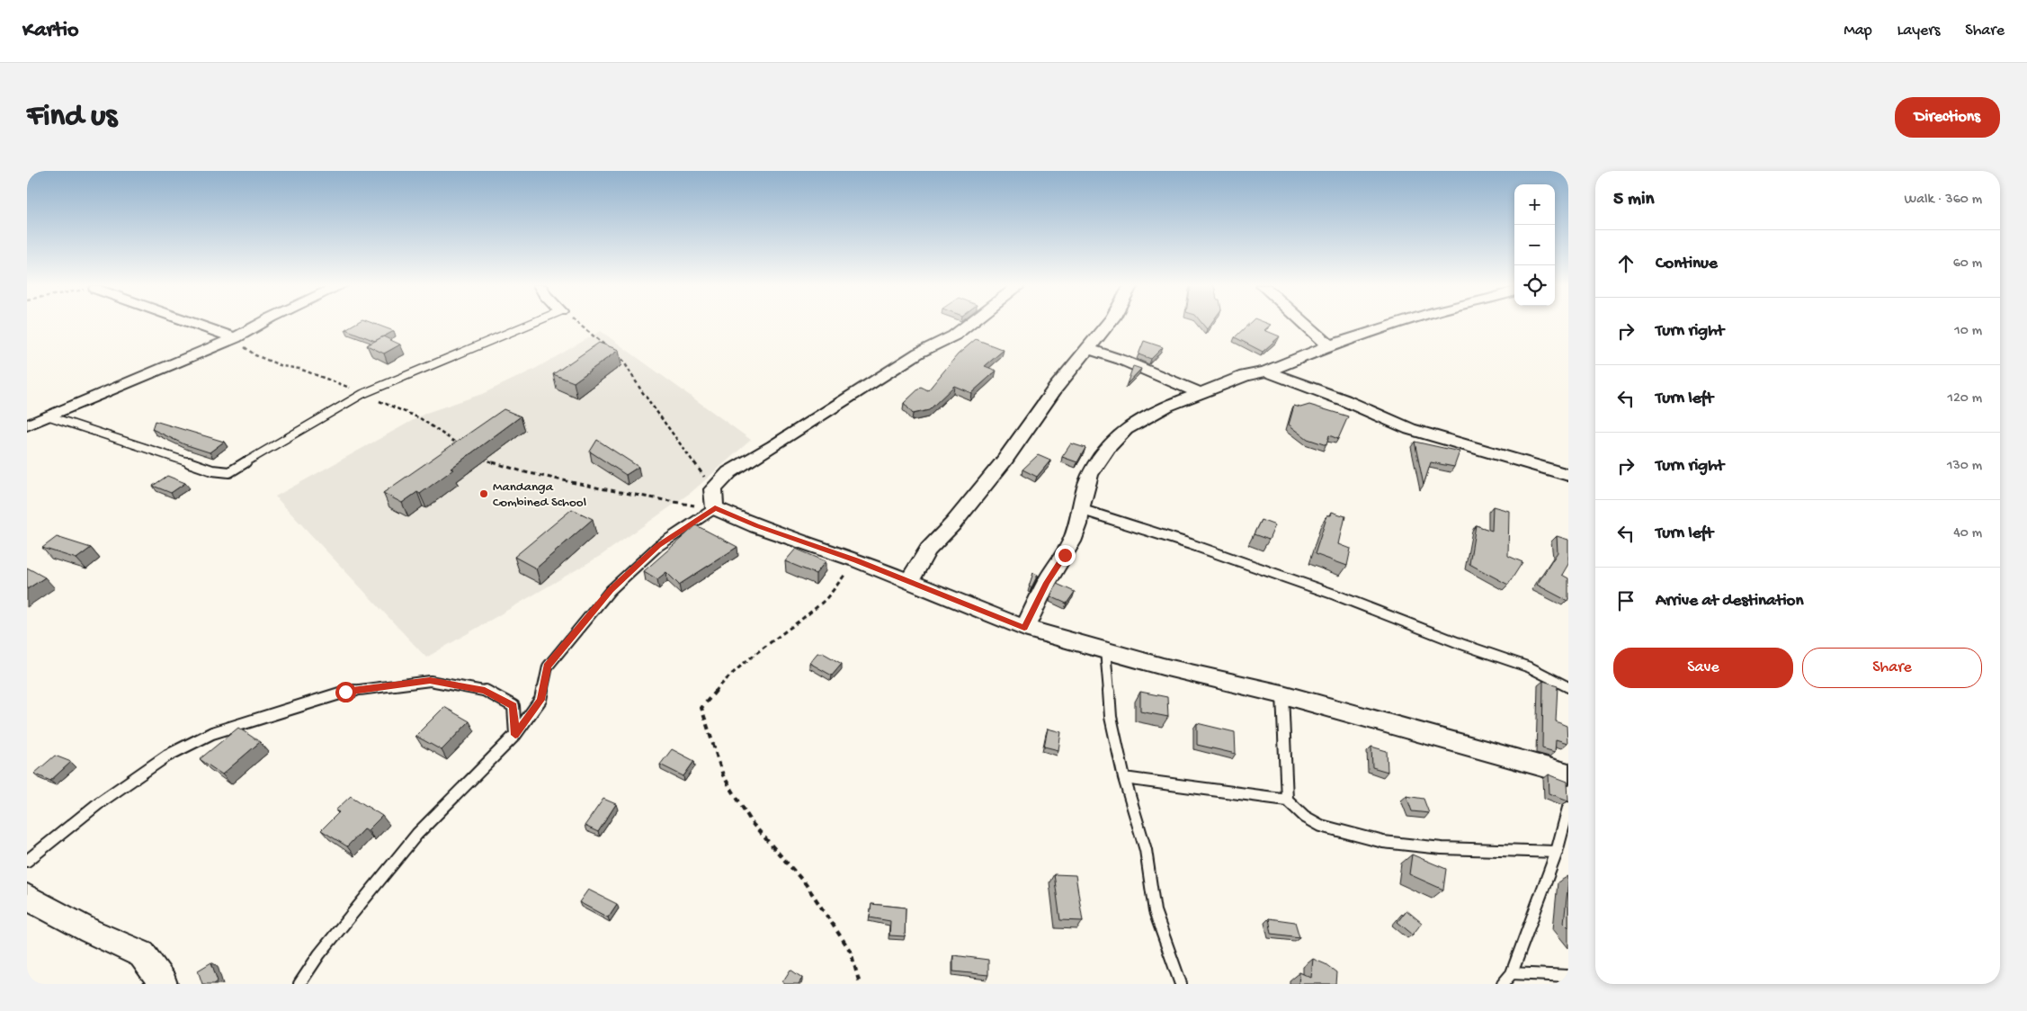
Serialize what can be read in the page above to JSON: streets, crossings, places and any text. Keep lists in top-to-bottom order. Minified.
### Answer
{"places":["Mandanga Combined School"],"page":{"header":"Kartio","nav":["Map","Layers","Share"],"buttons":["Directions",["Save","Share"]],"title":"Find us","heading":["5 min","Walk · 360 m"],"map_buttons":["+","−"],"list":[["Continue","60 m"],["Turn right","10 m"],["Turn left","120 m"],["Turn right","130 m"],["Turn left","40 m"],"Arrive at destination"]}}
